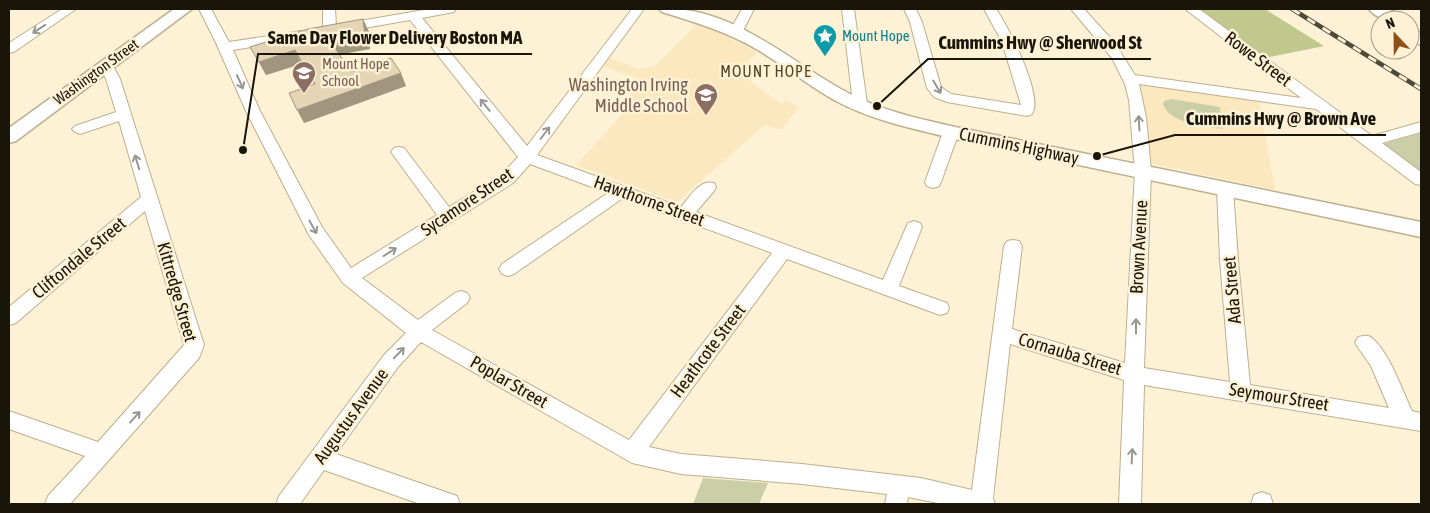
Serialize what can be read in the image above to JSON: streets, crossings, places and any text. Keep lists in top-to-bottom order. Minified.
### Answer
{"streets":{"main road":["Washington Street","Cummins Highway"],"street":["Rowe Street","Hawthorne Street","Sycamore Street","Brown Avenue","Cliftondale Street","Ada Street","Kittredge Street","Heathcote Street","Cornauba Street","Poplar Street","Seymour Street","Augustus Avenue"]},"crossings":[["Washington Street","Kittredge Street"],["Cummins Highway","Brown Avenue"],["Cummins Highway","Ada Street"],["Hawthorne Street","Sycamore Street"],["Hawthorne Street","Heathcote Street"],["Sycamore Street","Poplar Street"],["Brown Avenue","Cornauba Street"],["Brown Avenue","Seymour Street"],["Cliftondale Street","Kittredge Street"],["Ada Street","Seymour Street"],["Heathcote Street","Poplar Street"],["Cornauba Street","Seymour Street"],["Poplar Street","Augustus Avenue"]],"one_way":["Sycamore Street","Kittredge Street","Augustus Avenue"],"districts":["MOUNT HOPE"],"places":{"place":["Mount Hope"],"school or university":["Mount Hope School","Washington Irving Middle School"],"other":["Cummins Hwy @ Sherwood St","Same Day Flower Delivery Boston MA","Cummins Hwy @ Brown Ave"]},"north":"top"}
